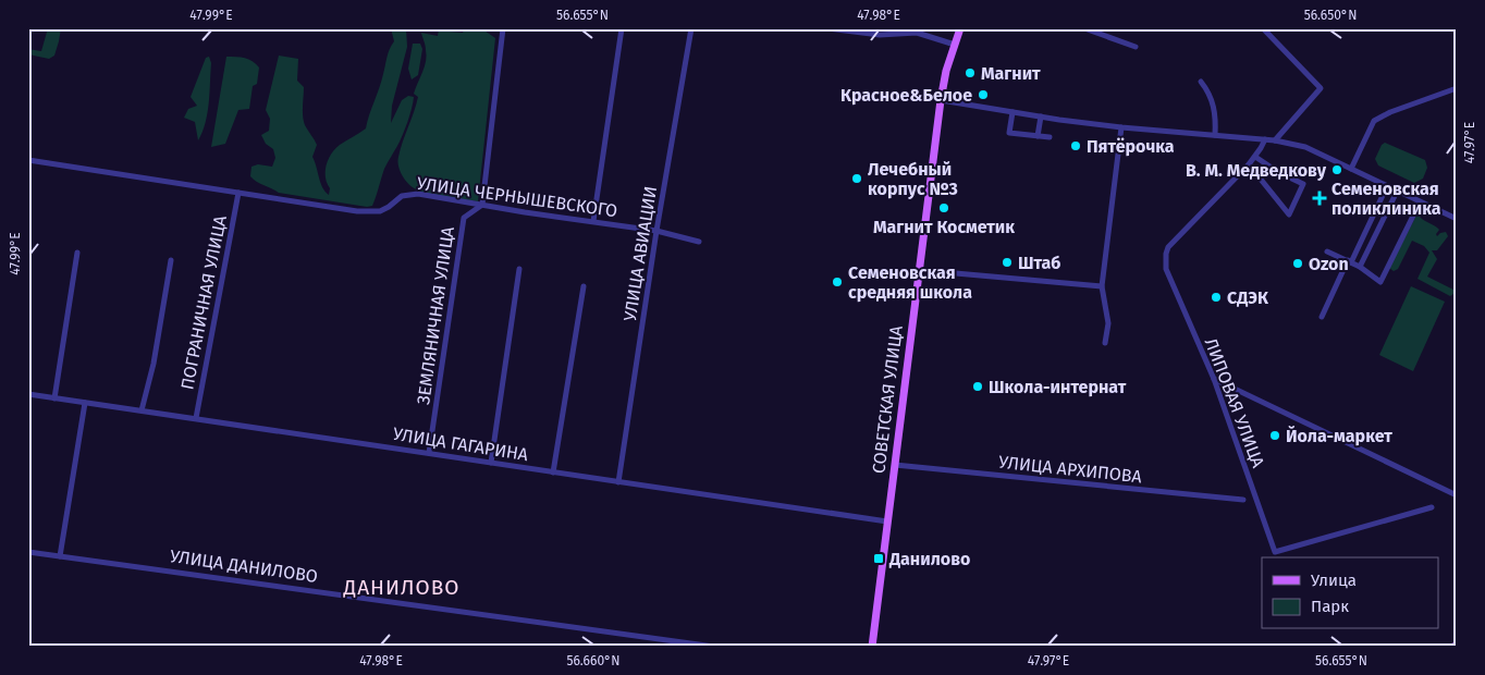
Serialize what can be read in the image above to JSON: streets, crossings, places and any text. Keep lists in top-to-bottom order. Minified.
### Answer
{"streets":{"main road":["СОВЕТСКАЯ УЛИЦА"],"street":["УЛИЦА ЧЕРНЫШЕВСКОГО","УЛИЦА АВИАЦИИ","ПОГРАНИЧНАЯ УЛИЦА","ЗЕМЛЯНИЧНАЯ УЛИЦА","ЛИПОВАЯ УЛИЦА","УЛИЦА ГАГАРИНА","УЛИЦА АРХИПОВА","УЛИЦА ДАНИЛОВО"]},"crossings":[["УЛИЦА ЧЕРНЫШЕВСКОГО","УЛИЦА АВИАЦИИ"],["УЛИЦА ЧЕРНЫШЕВСКОГО","ПОГРАНИЧНАЯ УЛИЦА"],["УЛИЦА ЧЕРНЫШЕВСКОГО","ЗЕМЛЯНИЧНАЯ УЛИЦА"],["УЛИЦА АВИАЦИИ","УЛИЦА ГАГАРИНА"],["ПОГРАНИЧНАЯ УЛИЦА","УЛИЦА ГАГАРИНА"],["ЗЕМЛЯНИЧНАЯ УЛИЦА","УЛИЦА ГАГАРИНА"],["СОВЕТСКАЯ УЛИЦА","УЛИЦА ГАГАРИНА"],["СОВЕТСКАЯ УЛИЦА","УЛИЦА АРХИПОВА"]],"districts":["ДАНИЛОВО"],"places":{"other":["Магнит","Красное&Белое","Пятёрочка","В. М. Медведкову","Лечебный корпус №3","Магнит Косметик","Штаб","Ozon","Семеновская средняя школа","СДЭК","Школа-интернат","Йола-маркет"],"health":["Семеновская поликлиника"],"transit":["Данилово"]},"legend":["Улица","Парк"],"coordinates":["47.99°E","56.655°N","47.98°E","56.650°N","47.97°E","56.660°N"]}
